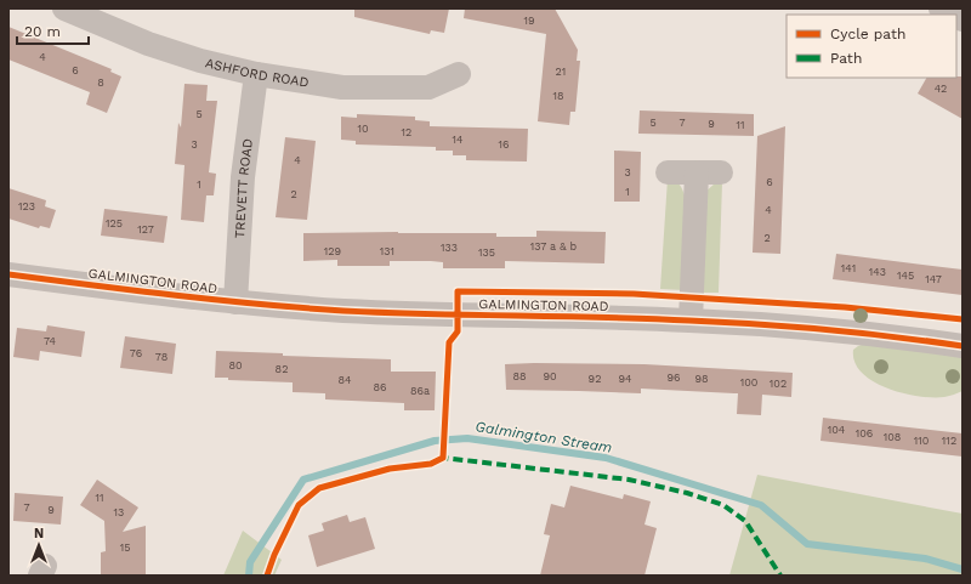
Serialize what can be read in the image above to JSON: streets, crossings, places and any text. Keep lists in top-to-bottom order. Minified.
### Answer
{"streets":{"street":["ASHFORD ROAD","TREVETT ROAD","GALMINGTON ROAD"]},"crossings":[["ASHFORD ROAD","TREVETT ROAD"],["TREVETT ROAD","GALMINGTON ROAD"]],"water":["Galmington Stream"],"house_numbers":["19","4","6","21","8","42","18","5","5","7","9","11","10","12","14","3","16","4","3","6","1","1","2","123","4","125","127","2","137 a & b","133","129","131","135","141","143","145","147","74","76","78","80","82","88","90","96","92","94","98","84","100","102","86","86a","104","106","108","110","112","11","7","9","13","15"],"legend":["Cycle path","Path"],"scale_bar":"20 m","north":"top"}
